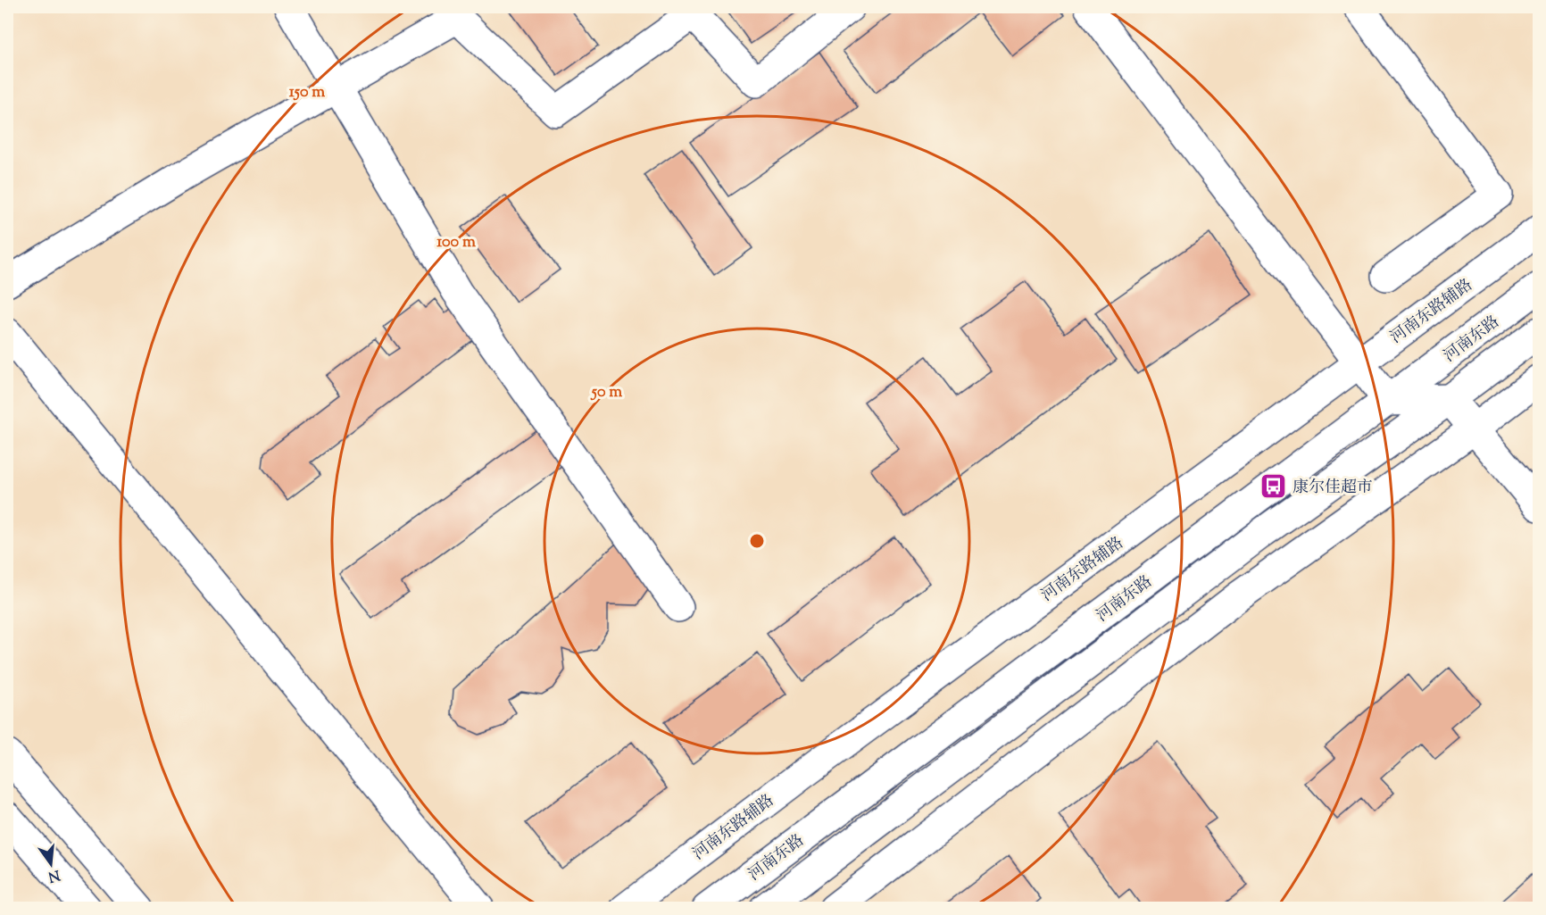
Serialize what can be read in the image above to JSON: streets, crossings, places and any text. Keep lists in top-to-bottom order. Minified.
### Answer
{"streets":{"street":["河南东路辅路","河南东路"]},"places":{"bus stop":["康尔佳超市"]},"north":"bottom","rings":["150 m","100 m","50 m"]}
